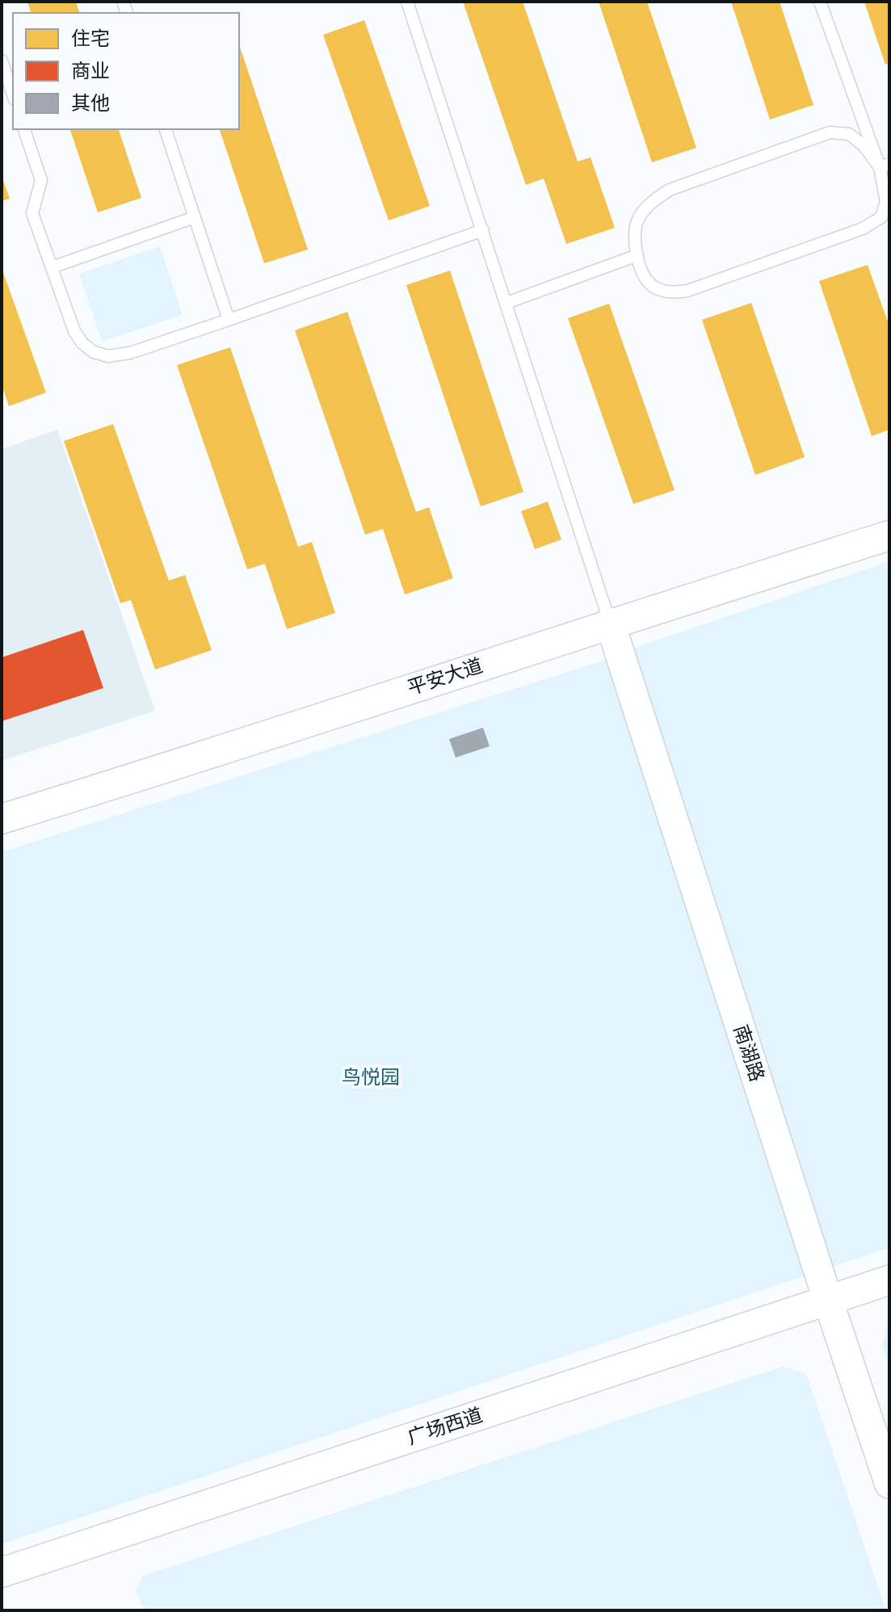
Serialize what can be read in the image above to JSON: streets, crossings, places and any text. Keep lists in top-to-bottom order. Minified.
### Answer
{"streets":{"street":["平安大道","南湖路","广场西道"]},"crossings":[["平安大道","南湖路"],["南湖路","广场西道"]],"parks":["鸟悦园"],"legend":["住宅","商业","其他"]}
